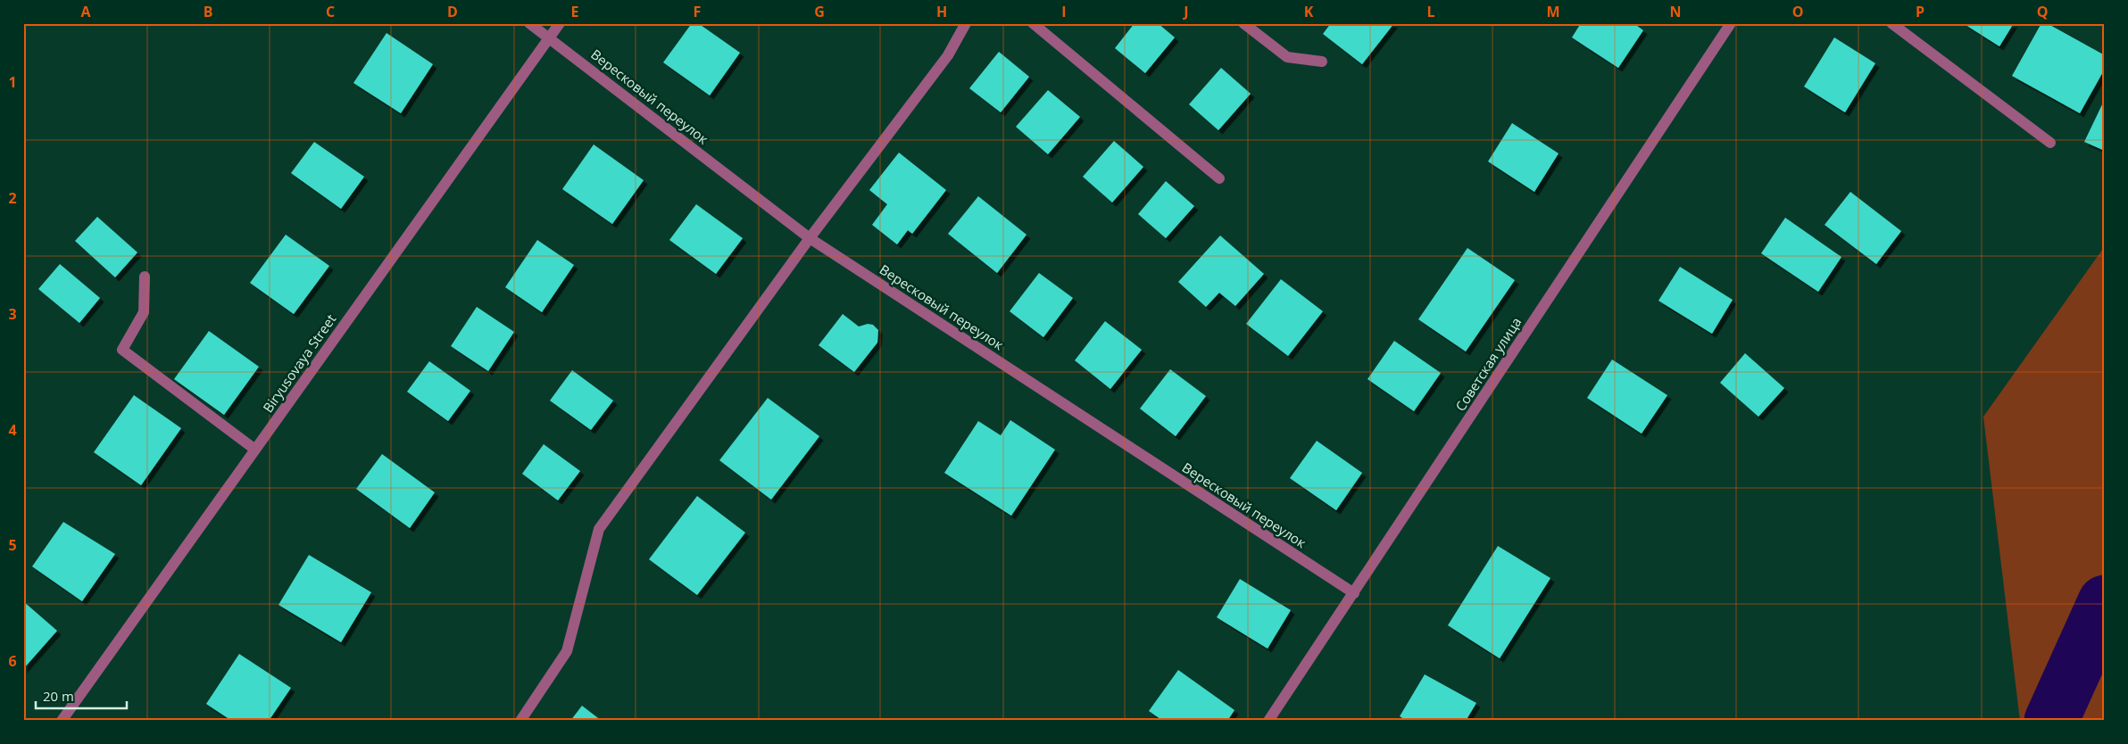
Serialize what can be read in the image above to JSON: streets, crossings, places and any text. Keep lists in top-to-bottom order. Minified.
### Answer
{"streets":{"street":["Вересковый переулок","Biryusovaya Street","Советская улица"]},"crossings":[["Вересковый переулок","Biryusovaya Street"],["Вересковый переулок","Советская улица"]],"scale_bar":"20 m","grid":{"columns":["A","B","C","D","E","F","G","H","I","J","K","L","M","N","O","P","Q"],"rows":["1","2","3","4","5","6"]}}
